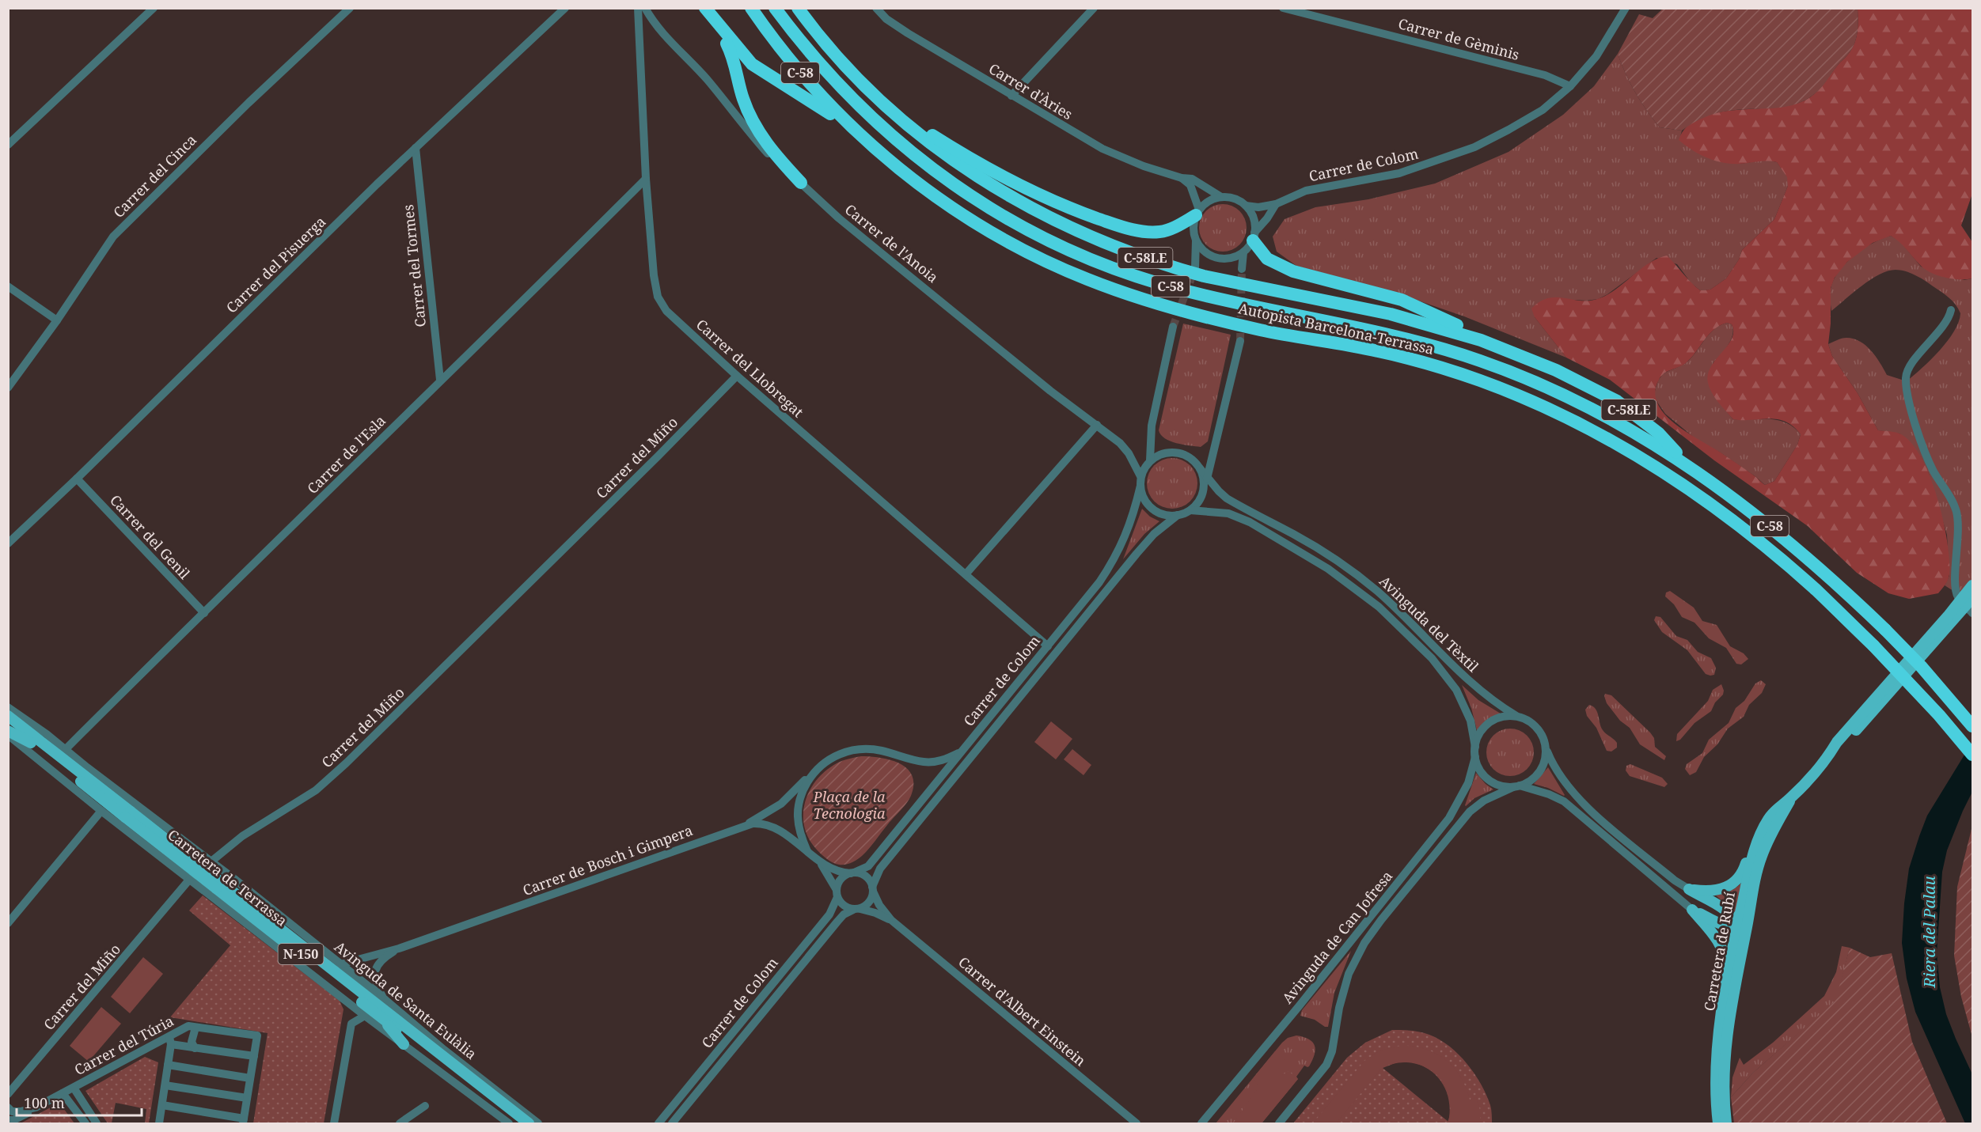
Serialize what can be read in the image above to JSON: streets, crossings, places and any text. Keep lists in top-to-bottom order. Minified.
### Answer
{"streets":{"highway":["C-58","C-58LE","Autopista Barcelona-Terrassa"],"main road":["Carretera de Terrassa","Carretera de Rubí","N-150"],"street":["Carrer de Gèminis","Carrer d'Àries","Carrer de Colom","Carrer del Cinca","Carrer de l'Anoia","Carrer del Pisuerga","Carrer del Tormes","Carrer del Llobregat","Carrer de l'Esla","Carrer del Miño","Carrer del Genil","Avinguda del Tèxtil","Carrer de Bosch i Gimpera","Avinguda de Can Jofresa","Avinguda de Santa Eulàlia","Carrer d'Albert Einstein","Carrer del Túria"]},"crossings":[["Carrer de Gèminis","Carrer de Colom"],["Carrer d'Àries","Carrer de Colom"],["Carrer de Colom","Carrer de l'Anoia"],["Carrer de Colom","Carrer del Llobregat"],["Carrer de Colom","Avinguda del Tèxtil"],["Carrer de Colom","Carrer de Bosch i Gimpera"],["Carrer de Colom","Carrer d'Albert Einstein"],["Carrer de l'Anoia","Avinguda del Tèxtil"],["C-58LE","Autopista Barcelona-Terrassa"],["Carrer del Pisuerga","Carrer del Tormes"],["Carrer del Pisuerga","Carrer del Genil"],["Carrer del Tormes","Carrer de l'Esla"],["Carrer del Llobregat","Carrer de l'Esla"],["Carrer del Llobregat","Carrer del Miño"],["Carrer de l'Esla","Carrer del Genil"],["Carrer de l'Esla","Carretera de Terrassa"],["Carrer de l'Esla","Avinguda de Santa Eulàlia"],["Carrer del Miño","Avinguda de Santa Eulàlia"],["Avinguda del Tèxtil","Avinguda de Can Jofresa"],["Carrer de Bosch i Gimpera","Carretera de Terrassa"],["Carrer de Bosch i Gimpera","Avinguda de Santa Eulàlia"],["Carrer de Bosch i Gimpera","Carrer d'Albert Einstein"],["Carretera de Terrassa","Avinguda de Santa Eulàlia"]],"water":["Riera del Palau"],"parks":["Plaça de la Tecnologia"],"scale_bar":"100 m"}
